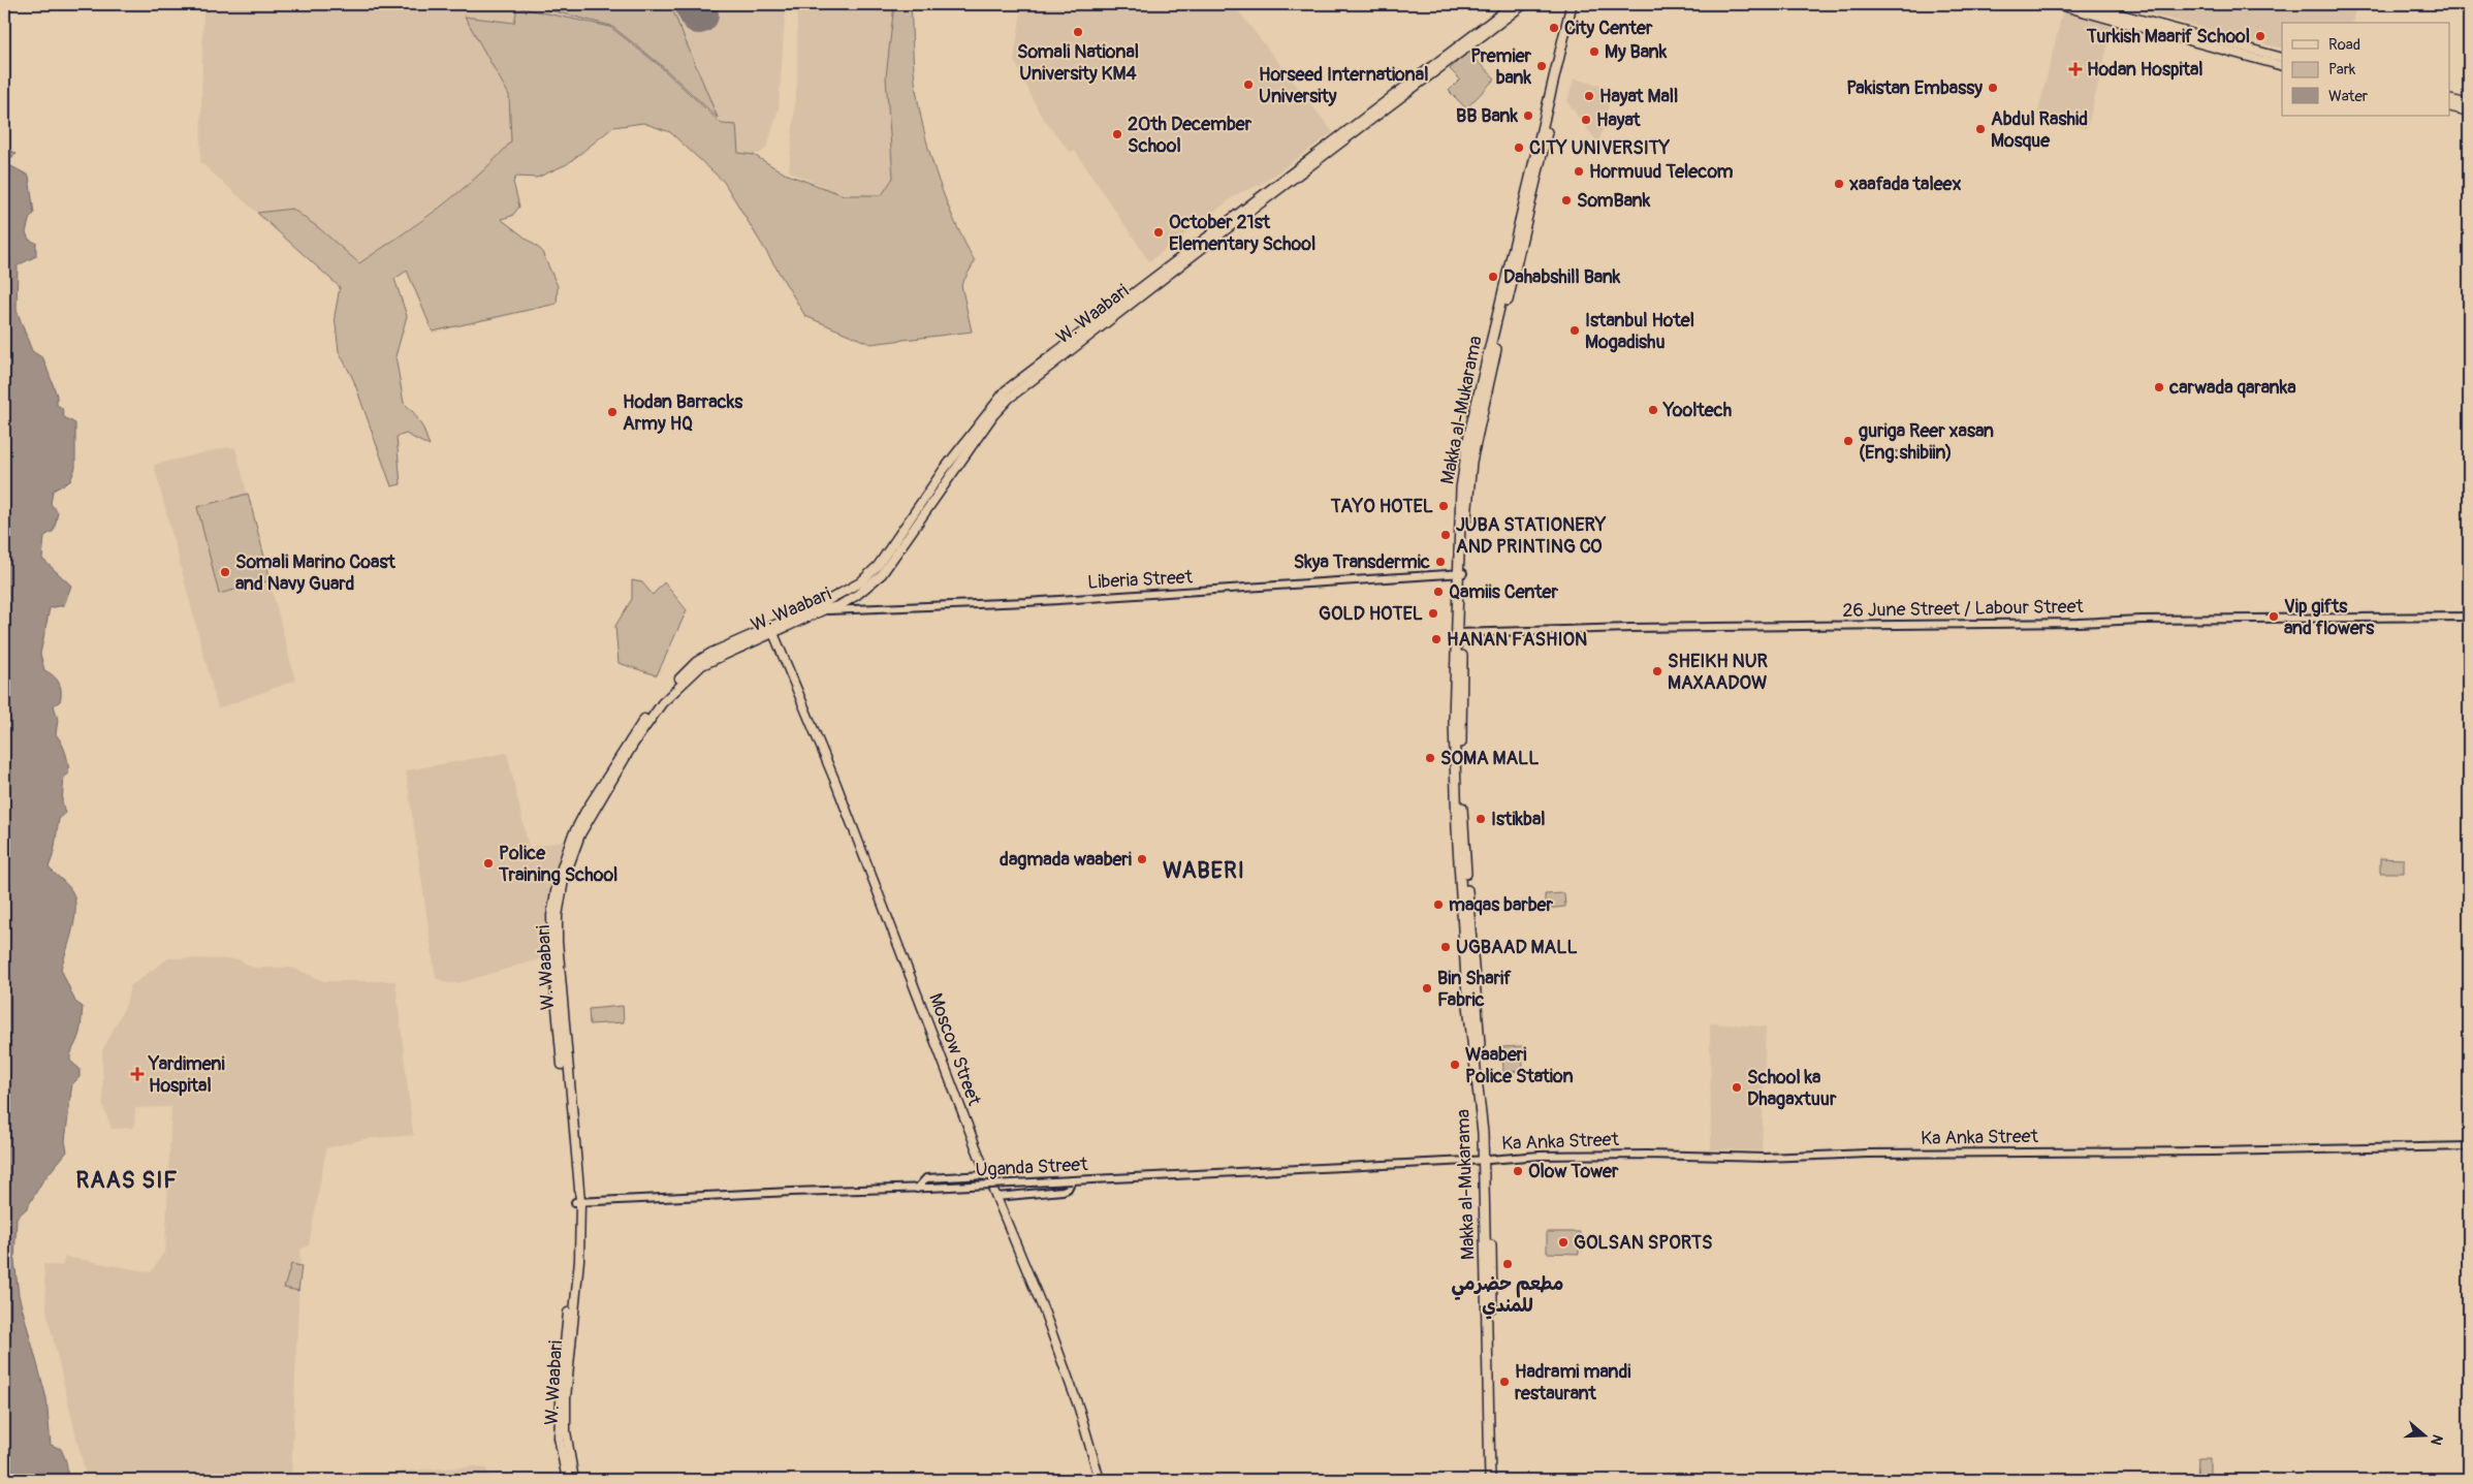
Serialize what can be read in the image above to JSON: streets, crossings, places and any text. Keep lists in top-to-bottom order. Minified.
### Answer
{"streets":{"highway":["Makka al-Mukarama"],"main road":["W. Waabari","Moscow Street"],"street":["Liberia Street","26 June Street / Labour Street","Ka Anka Street","Uganda Street"]},"crossings":[["W. Waabari","Liberia Street"],["W. Waabari","Moscow Street"],["W. Waabari","Uganda Street"],["Makka al-Mukarama","Liberia Street"],["Makka al-Mukarama","26 June Street / Labour Street"],["Makka al-Mukarama","Ka Anka Street"],["Makka al-Mukarama","Uganda Street"],["Ka Anka Street","Uganda Street"]],"districts":["WABERI","RAAS SIF"],"places":{"other":["City Center","Somali National University KM4","Turkish Maarif School","My Bank","Premier bank","Horseed International University","Pakistan Embassy","Hayat Mall","BB Bank","Hayat","Abdul Rashid Mosque","20th December School","CITY UNIVERSITY","Hormuud Telecom","xaafada taleex","SomBank","October 21st Elementary School","Dahabshill Bank","Istanbul Hotel Mogadishu","carwada qaranka","Yooltech","Hodan Barracks Army HQ","guriga Reer xasan (Eng:shibiin)","TAYO HOTEL","JUBA STATIONERY AND PRINTING CO","Skya Transdermic","Somali Marino Coast and Navy Guard","Qamiis Center","GOLD HOTEL","Vip gifts and flowers","HANAN FASHION","SHEIKH NUR MAXAADOW","SOMA MALL","Istikbal","dagmada waaberi","Police Training School","maqas barber","UGBAAD MALL","Bin Sharif Fabric","Waaberi Police Station","School ka Dhagaxtuur","Olow Tower","GOLSAN SPORTS","مطعم حضرمي للمندي","Hadrami mandi restaurant"],"health":["Hodan Hospital","Yardimeni Hospital"]},"legend":["Road","Park","Water"],"north":"right"}
